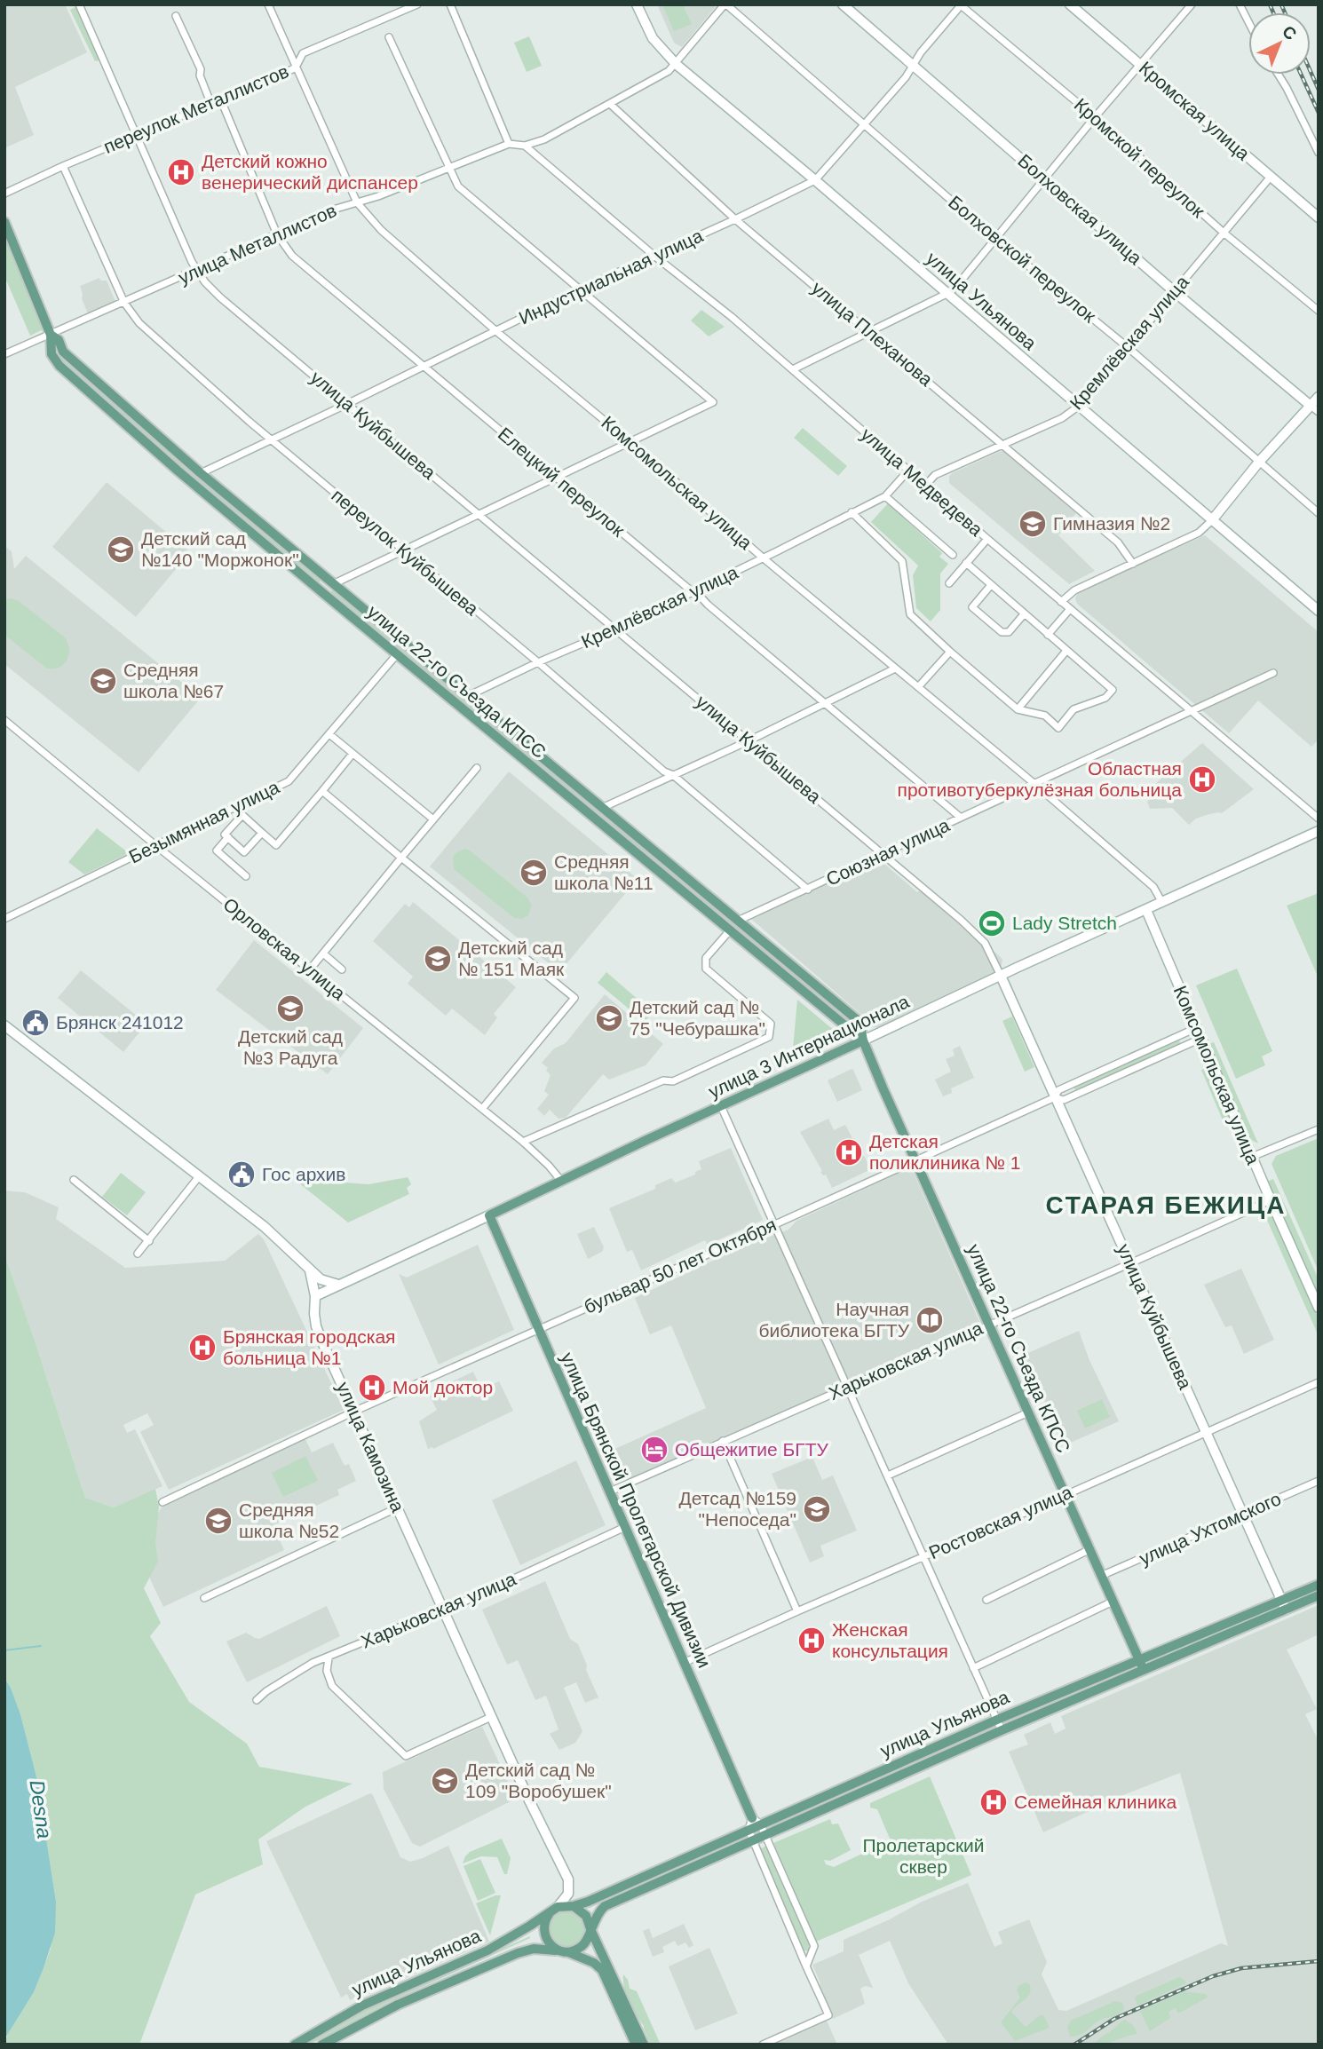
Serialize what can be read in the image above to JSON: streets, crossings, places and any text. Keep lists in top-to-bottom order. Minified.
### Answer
{"streets":{"main road":["улица Ульянова","улица 22-го Съезда КПСС","улица 3 Интернационала","улица Брянской Пролетарской Дивизии"],"street":["переулок Металлистов","Кромская улица","Кромской переулок","Болховская улица","улица Металлистов","Болховской переулок","Индустриальная улица","улица Плеханова","Кремлёвская улица","улица Куйбышева","Елецкий переулок","улица Медведева","Комсомольская улица","переулок Куйбышева","Безымянная улица","Союзная улица","Орловская улица","бульвар 50 лет Октября","Харьковская улица","улица Камозина","Ростовская улица","улица Ухтомского"]},"crossings":[["переулок Металлистов","улица Куйбышева"],["переулок Металлистов","Елецкий переулок"],["переулок Металлистов","Комсомольская улица"],["переулок Металлистов","переулок Куйбышева"],["Кромская улица","Кремлёвская улица"],["Кромской переулок","Индустриальная улица"],["Кромской переулок","Кремлёвская улица"],["Болховская улица","Индустриальная улица"],["Болховская улица","Кремлёвская улица"],["улица Металлистов","Болховской переулок"],["улица Металлистов","улица Ульянова"],["улица Металлистов","улица Плеханова"],["улица Металлистов","улица Куйбышева"],["улица Металлистов","Елецкий переулок"],["улица Металлистов","улица Медведева"],["улица Металлистов","Комсомольская улица"],["улица Металлистов","переулок Куйбышева"],["улица Металлистов","улица 22-го Съезда КПСС"],["Болховской переулок","Индустриальная улица"],["Болховской переулок","Кремлёвская улица"],["Индустриальная улица","улица Ульянова"],["Индустриальная улица","улица Плеханова"],["Индустриальная улица","улица Куйбышева"],["Индустриальная улица","Елецкий переулок"],["Индустриальная улица","улица Медведева"],["Индустриальная улица","Комсомольская улица"],["Индустриальная улица","переулок Куйбышева"],["Индустриальная улица","улица 22-го Съезда КПСС"],["улица Ульянова","Кремлёвская улица"],["улица Ульянова","улица Куйбышева"],["улица Ульянова","улица 22-го Съезда КПСС"],["улица Ульянова","улица Камозина"],["улица Ульянова","улица Брянской Пролетарской Дивизии"],["улица Плеханова","Кремлёвская улица"],["Кремлёвская улица","улица Куйбышева"],["Кремлёвская улица","Елецкий переулок"],["Кремлёвская улица","улица Медведева"],["Кремлёвская улица","Комсомольская улица"],["Кремлёвская улица","переулок Куйбышева"],["Кремлёвская улица","улица 22-го Съезда КПСС"],["улица Куйбышева","Союзная улица"],["улица Куйбышева","улица 3 Интернационала"],["улица Куйбышева","бульвар 50 лет Октября"],["улица Куйбышева","Харьковская улица"],["улица Куйбышева","Ростовская улица"],["улица Куйбышева","улица Ухтомского"],["Елецкий переулок","Союзная улица"],["улица Медведева","Союзная улица"],["Комсомольская улица","Союзная улица"],["Комсомольская улица","улица 3 Интернационала"],["Комсомольская улица","бульвар 50 лет Октября"],["Комсомольская улица","Харьковская улица"],["переулок Куйбышева","Союзная улица"],["улица 22-го Съезда КПСС","Безымянная улица"],["улица 22-го Съезда КПСС","Союзная улица"],["улица 22-го Съезда КПСС","улица 3 Интернационала"],["улица 22-го Съезда КПСС","бульвар 50 лет Октября"],["улица 22-го Съезда КПСС","Харьковская улица"],["улица 22-го Съезда КПСС","Ростовская улица"],["улица 22-го Съезда КПСС","улица Ухтомского"],["Безымянная улица","Орловская улица"],["Орловская улица","улица 3 Интернационала"],["улица 3 Интернационала","улица Камозина"],["улица 3 Интернационала","улица Брянской Пролетарской Дивизии"],["бульвар 50 лет Октября","улица Камозина"],["бульвар 50 лет Октября","улица Брянской Пролетарской Дивизии"],["Харьковская улица","улица Камозина"],["Харьковская улица","улица Брянской Пролетарской Дивизии"],["улица Брянской Пролетарской Дивизии","Ростовская улица"]],"districts":["CТАРАЯ БЕЖИЦА"],"water":["Desna"],"parks":["Пролетарский сквер"],"places":{"hospital":["Детский кожно венерический диспансер","Областная противотуберкулёзная больница","Детская поликлиника № 1","Брянская городская больница №1","Мой доктор","Женская консультация","Семейная клиника"],"school or university":["Гимназия №2","Детский сад №140 \"Моржонок\"","Средняя школа №67","Средняя школа №11","Детский сад № 151 Маяк","Детский сад №3 Радуга","Детский сад № 75 \"Чебурашка\"","Детсад №159 \"Непоседа\"","Средняя школа №52","Детский сад № 109 \"Воробушек\""],"sports":["Lady Stretch"],"public building":["Брянск 241012","Гос архив"],"library":["Научная библиотека БГТУ"],"hotel":["Общежитие БГТУ"]},"north":"top right"}
